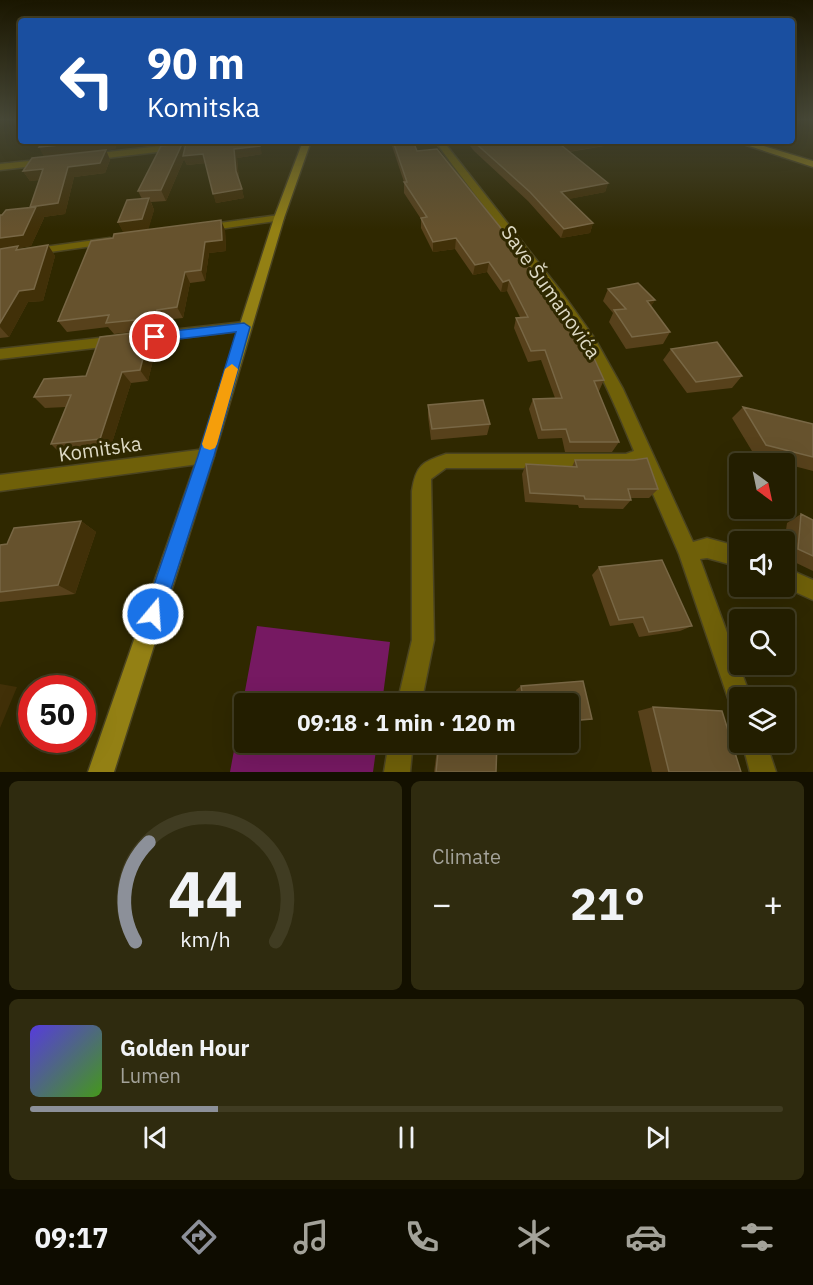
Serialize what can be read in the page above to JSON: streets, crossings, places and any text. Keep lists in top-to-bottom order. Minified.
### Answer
{"streets":{"street":["Save Šumanovića","Komitska"]},"north":"bottom right","page":{"turn":["90 m","Komitska"],"limit":"50","trip":"09:18 · 1 min · 120 m","tile":"Climate","heat":["−","21°","+"],"song":["Golden Hour","Lumen"],"tabs":"09:17","gauge":["44","km/h"]}}
